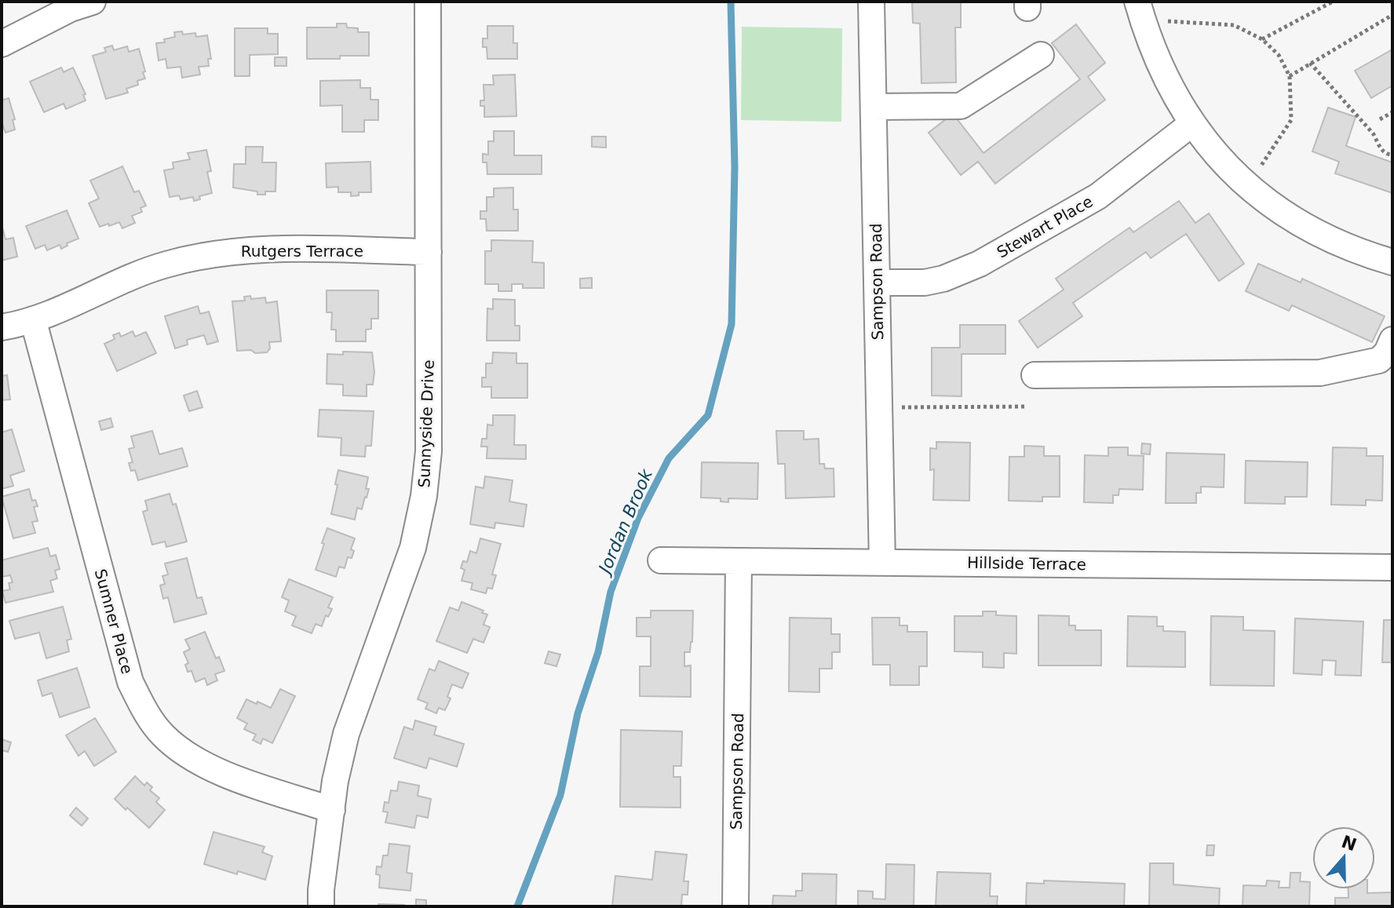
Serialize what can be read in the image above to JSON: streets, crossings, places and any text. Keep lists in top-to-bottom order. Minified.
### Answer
{"streets":{"street":["Stewart Place","Rutgers Terrace","Sampson Road","Sunnyside Drive","Hillside Terrace","Sumner Place"]},"crossings":[["Stewart Place","Sampson Road"],["Rutgers Terrace","Sunnyside Drive"],["Rutgers Terrace","Sumner Place"],["Sampson Road","Hillside Terrace"],["Sunnyside Drive","Sumner Place"]],"water":["Jordan Brook"],"north":"top"}
